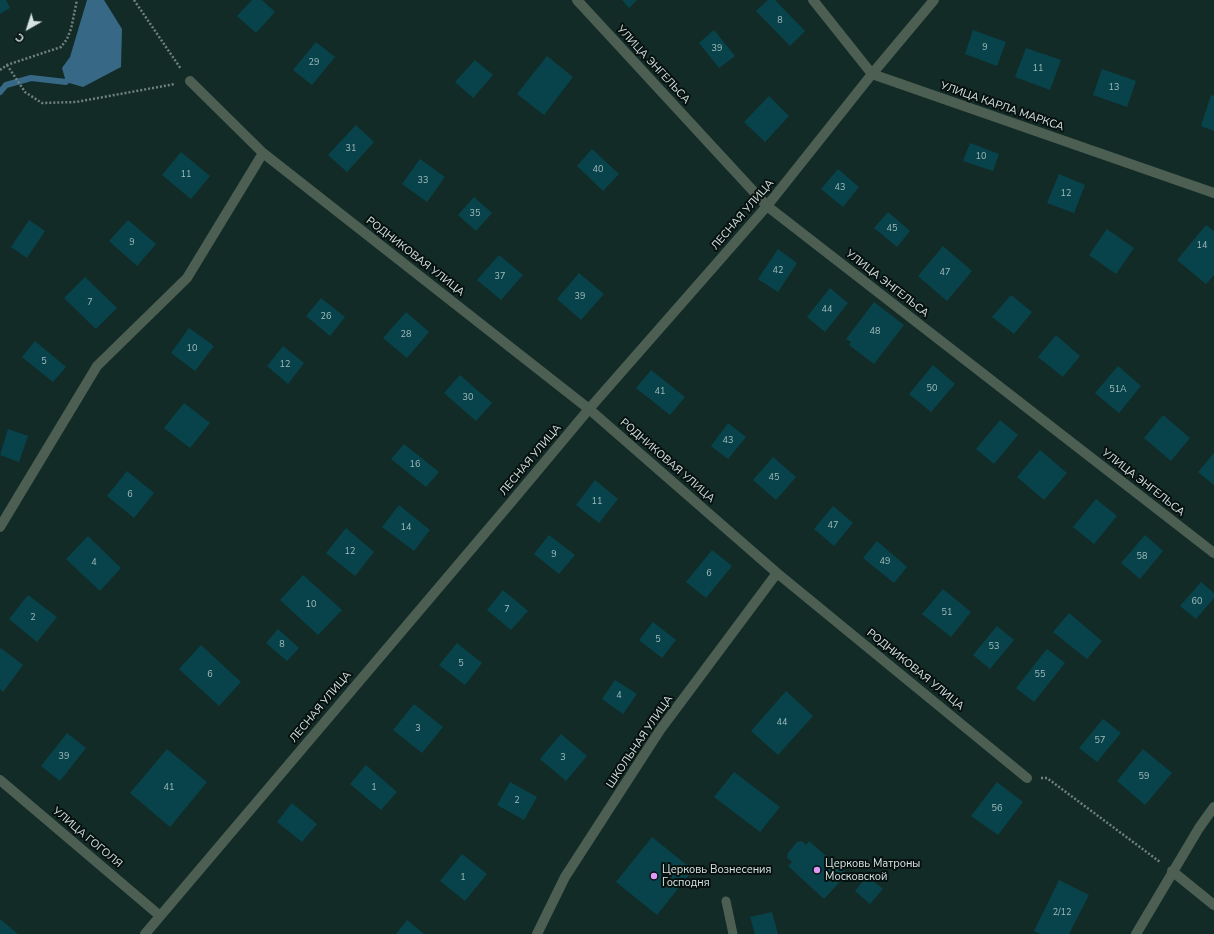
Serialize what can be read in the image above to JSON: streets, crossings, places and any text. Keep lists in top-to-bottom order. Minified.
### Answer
{"streets":{"street":["УЛИЦА ЭНГЕЛЬСА","УЛИЦА КАРЛА МАРКСА","ЛЕСНАЯ УЛИЦА","РОДНИКОВАЯ УЛИЦА","ШКОЛЬНАЯ УЛИЦА","УЛИЦА ГОГОЛЯ"]},"crossings":[["УЛИЦА ЭНГЕЛЬСА","ЛЕСНАЯ УЛИЦА"],["УЛИЦА КАРЛА МАРКСА","ЛЕСНАЯ УЛИЦА"],["ЛЕСНАЯ УЛИЦА","РОДНИКОВАЯ УЛИЦА"],["ЛЕСНАЯ УЛИЦА","УЛИЦА ГОГОЛЯ"],["РОДНИКОВАЯ УЛИЦА","ШКОЛЬНАЯ УЛИЦА"]],"places":["Церковь Матроны Московской","Церковь Вознесения Господня"],"house_numbers":["8","9","39","29","11","13","31","10","40","11","33","43","12","35","45","9","14","42","47","37","39","7","44","26","48","28","10","5","12","50","51А","41","30","43","16","45","6","11","47","14","12","9","58","49","4","6","60","10","7","51","2","5","8","53","5","6","55","4","44","3","57","39","3","59","41","1","2","56","1","2/12"],"north":"bottom left"}
